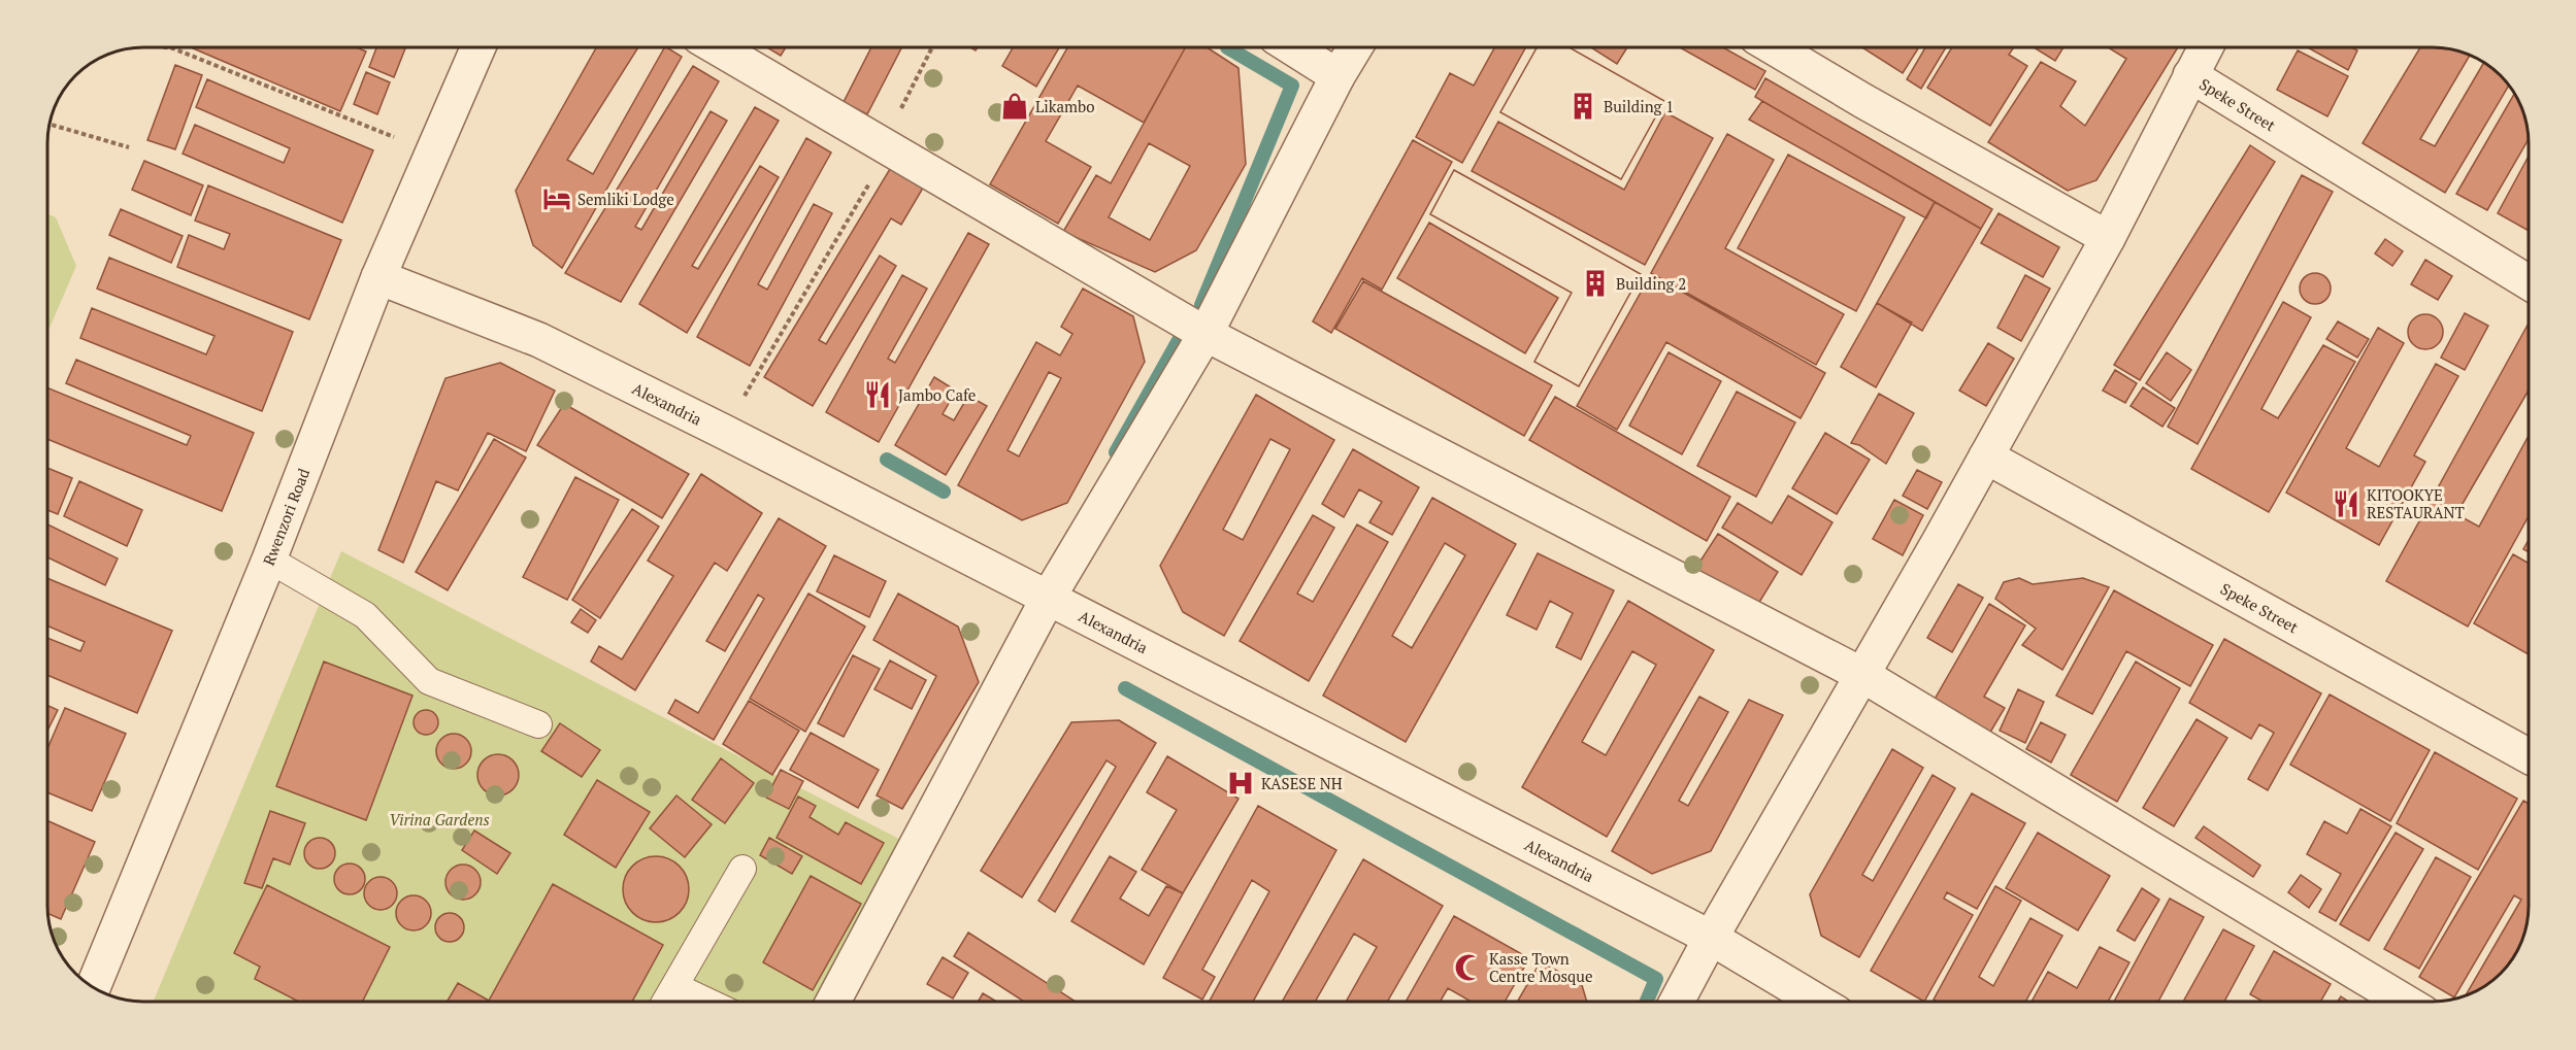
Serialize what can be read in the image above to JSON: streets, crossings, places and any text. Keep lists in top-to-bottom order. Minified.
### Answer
{"streets":{"street":["Speke Street","Alexandria","Rwenzori Road"]},"crossings":[["Alexandria","Rwenzori Road"]],"parks":["Virina Gardens"],"places":{"shop":["Likambo"],"building":["Building 1","Building 2"],"hotel":["Semliki Lodge"],"restaurant":["Jambo Cafe","KITOOKYE RESTAURANT"],"hospital":["KASESE NH"],"mosque":["Kasse Town Centre Mosque"]}}
